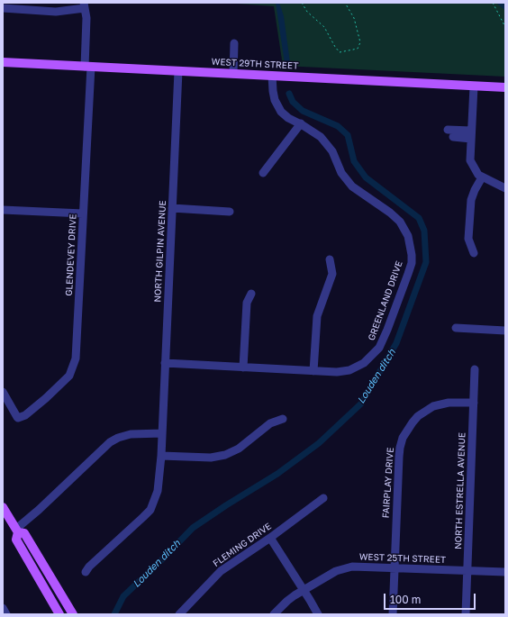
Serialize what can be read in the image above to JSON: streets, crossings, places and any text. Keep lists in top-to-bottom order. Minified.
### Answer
{"streets":{"main road":["WEST 29TH STREET"],"street":["NORTH GILPIN AVENUE","GLENDEVEY DRIVE","GREENLAND DRIVE","FAIRPLAY DRIVE","NORTH ESTRELLA AVENUE","FLEMING DRIVE","WEST 25TH STREET"]},"crossings":[["WEST 29TH STREET","NORTH GILPIN AVENUE"],["WEST 29TH STREET","GLENDEVEY DRIVE"],["WEST 29TH STREET","GREENLAND DRIVE"],["NORTH GILPIN AVENUE","GREENLAND DRIVE"],["FAIRPLAY DRIVE","NORTH ESTRELLA AVENUE"],["FAIRPLAY DRIVE","WEST 25TH STREET"],["NORTH ESTRELLA AVENUE","WEST 25TH STREET"]],"water":["Louden ditch"],"scale_bar":"100 m"}
